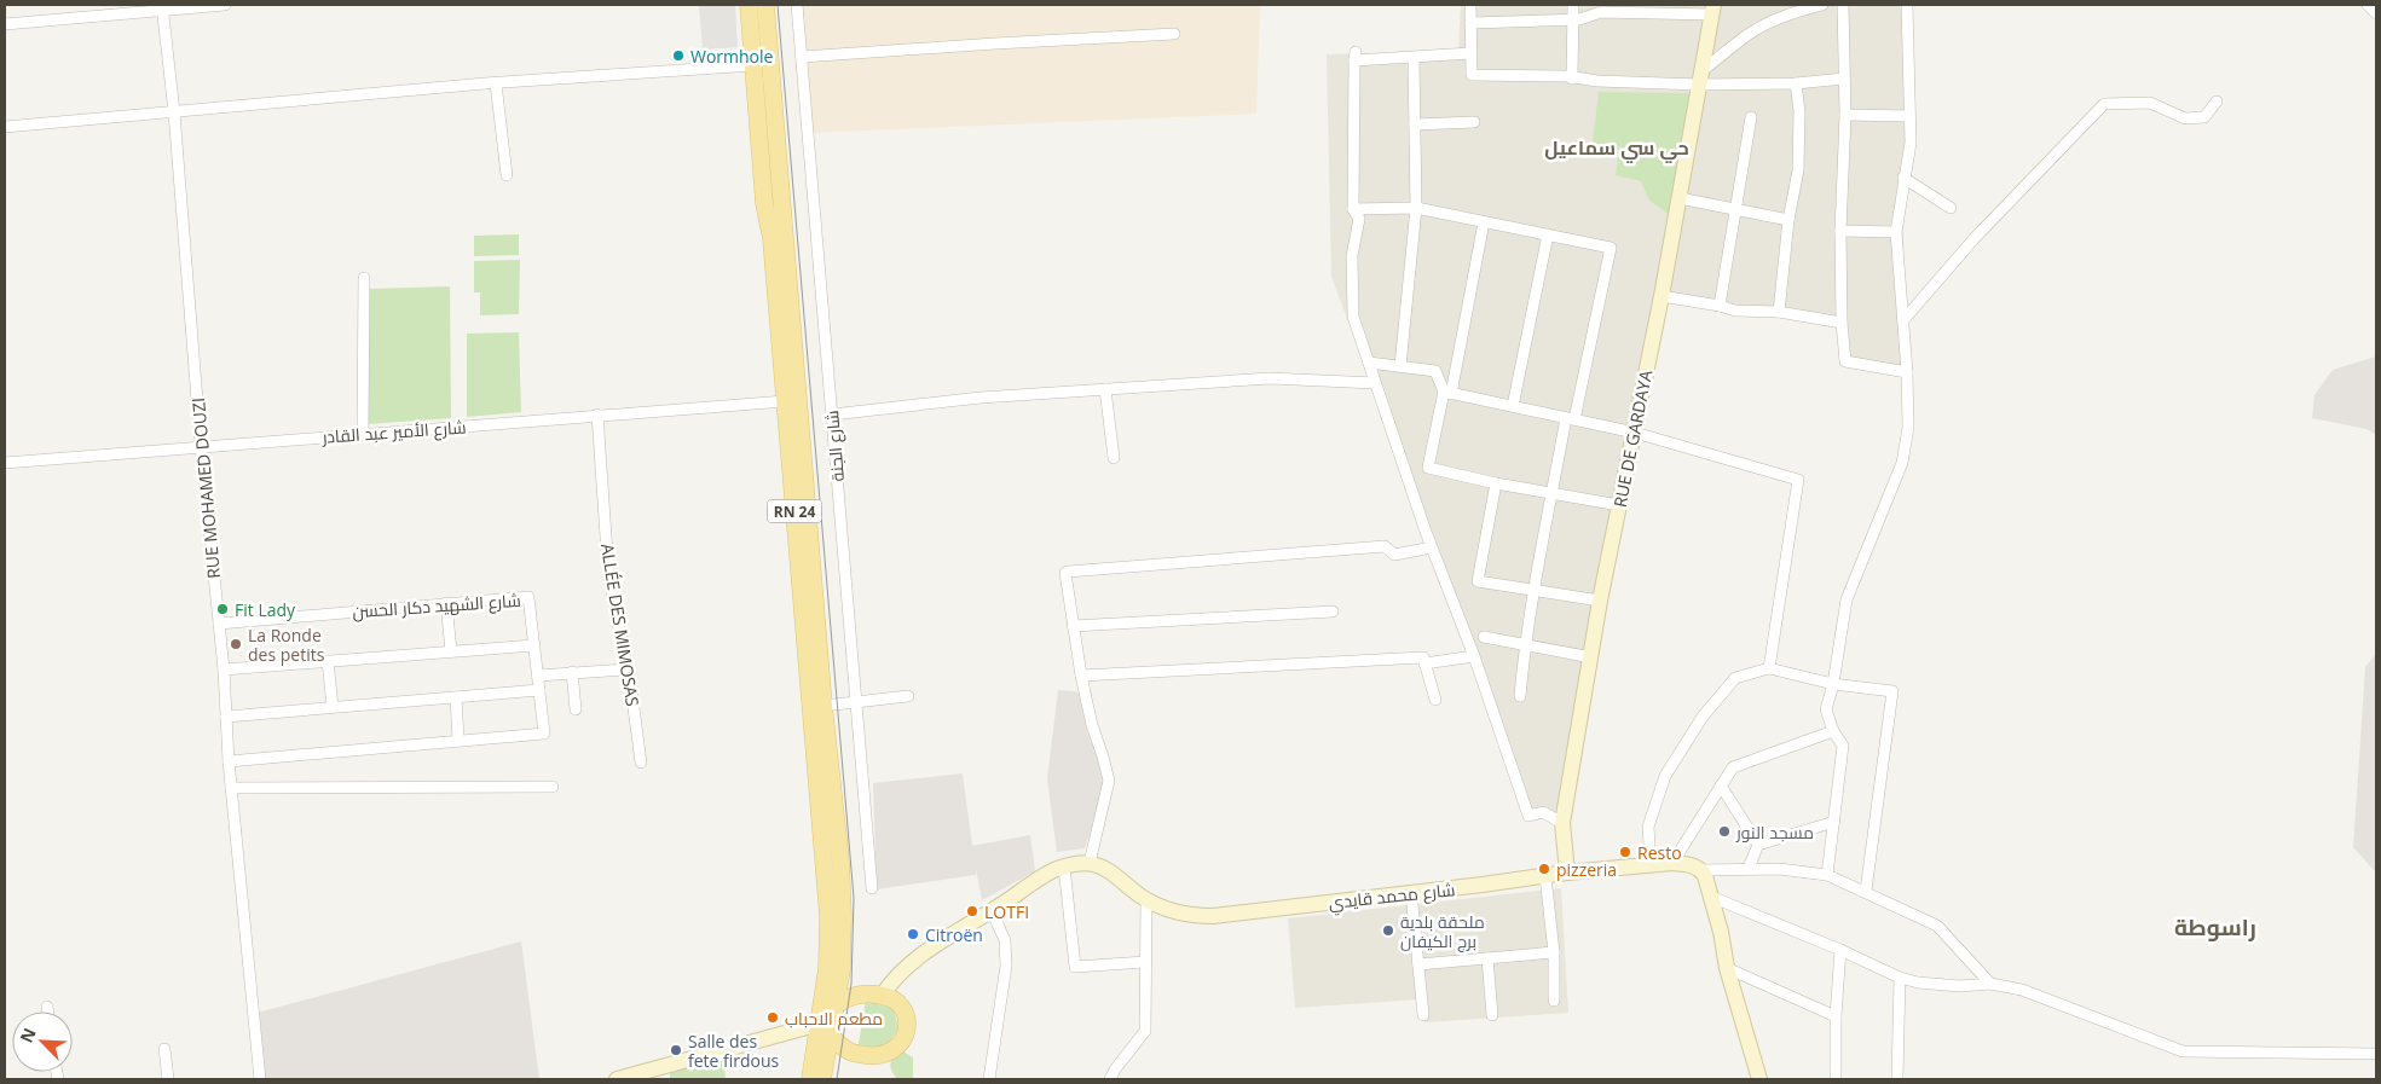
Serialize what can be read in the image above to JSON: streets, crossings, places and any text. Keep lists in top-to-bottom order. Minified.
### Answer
{"streets":{"main road":["RUE DE GARDAYA","RN 24","شارع محمد قايدي"],"street":["شارع الأمير عبد القادر","شارع الجنة","RUE MOHAMED DOUZI","شارع الشهيد دكار الحسن","ALLÉE DES MIMOSAS"]},"crossings":[["شارع الأمير عبد القادر","RUE MOHAMED DOUZI"],["شارع الأمير عبد القادر","RN 24"],["شارع الأمير عبد القادر","ALLÉE DES MIMOSAS"],["RUE DE GARDAYA","شارع محمد قايدي"],["RUE MOHAMED DOUZI","شارع الشهيد دكار الحسن"]],"districts":["حي سي سماعيل","راسوطة"],"places":["Wormhole","Fit Lady","La Ronde des petits","مسجد النور","Resto","pizzeria","LOTFI","ملحقة بلدية برج الكيفان","Citroën","مطعم الاحباب","Salle des fete firdous"],"north":"top left"}
